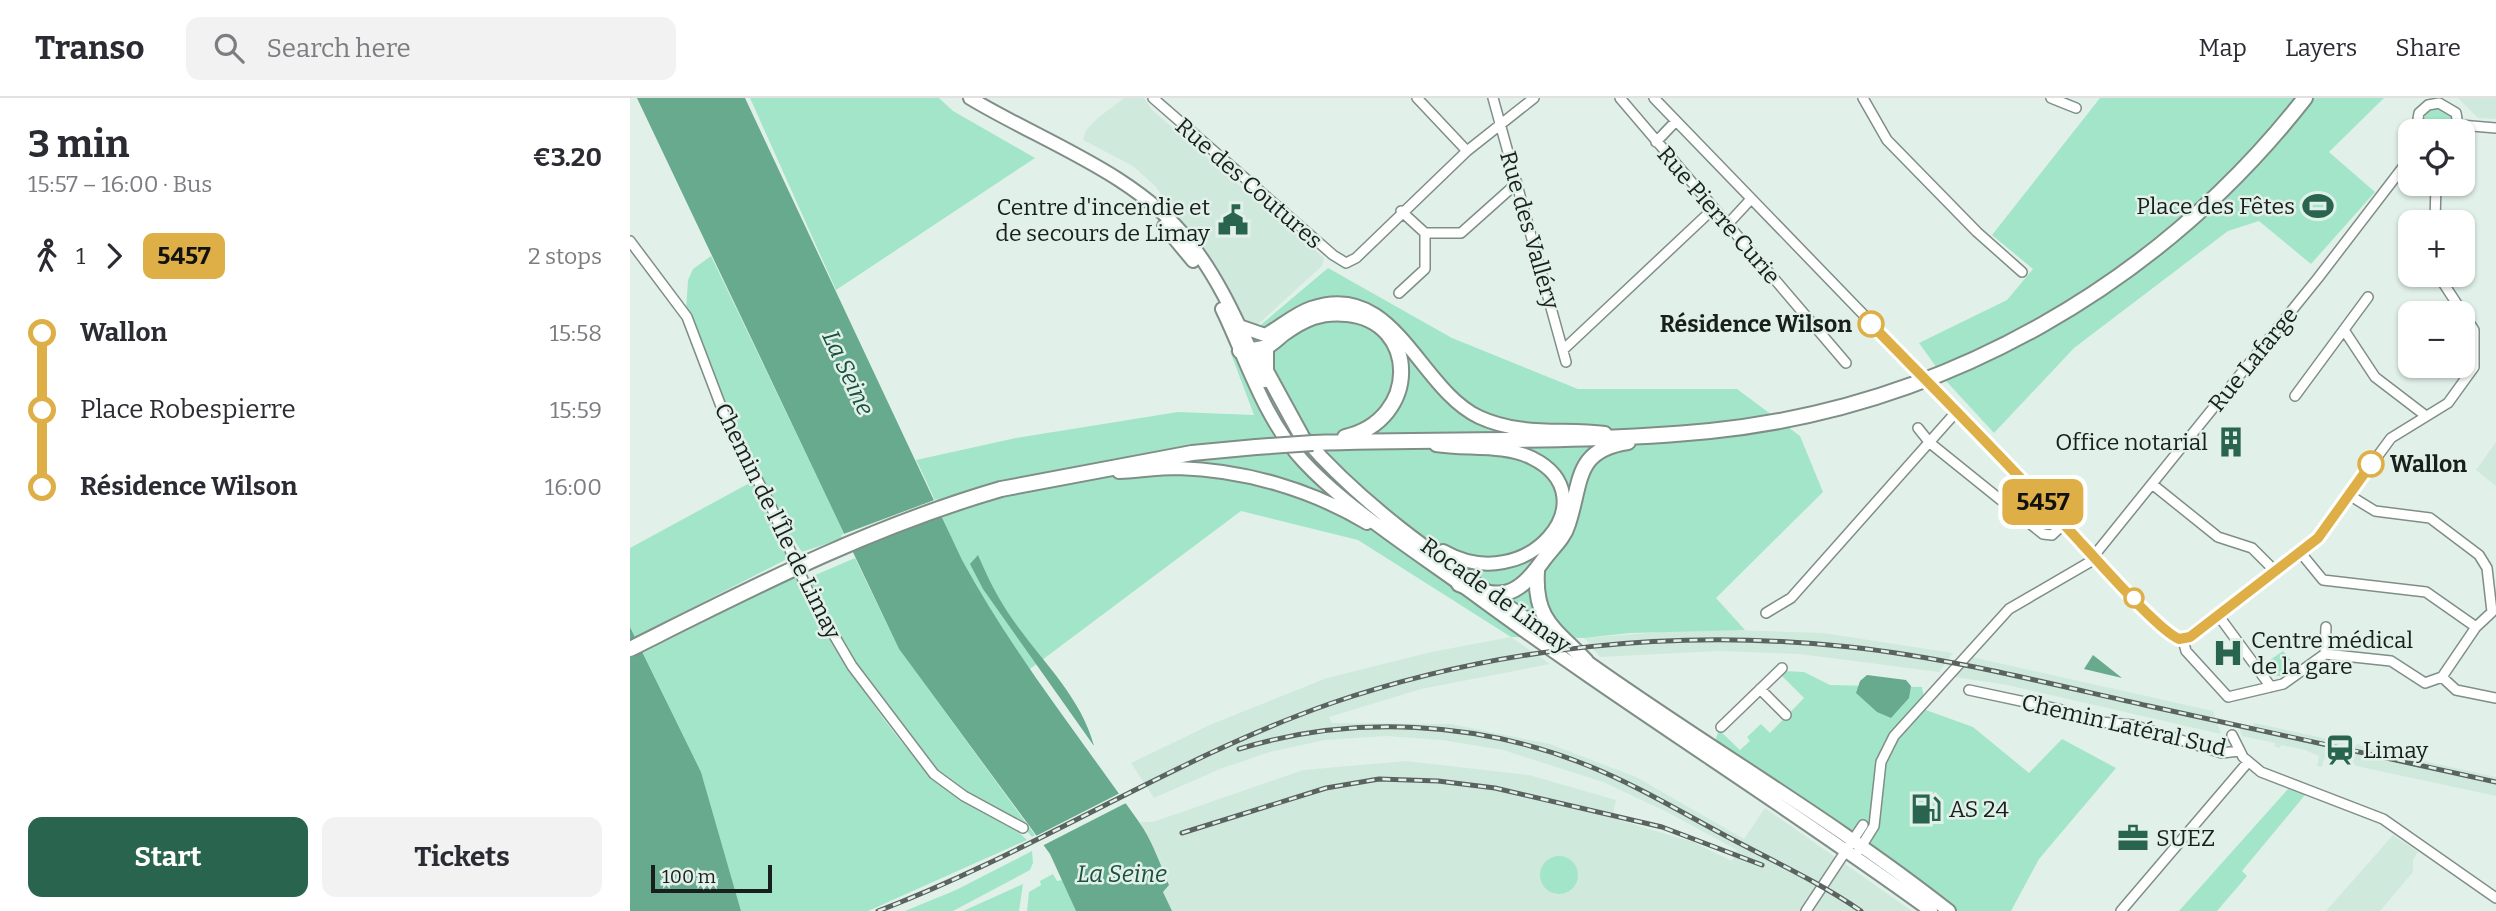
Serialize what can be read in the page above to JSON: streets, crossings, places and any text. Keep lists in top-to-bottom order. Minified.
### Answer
{"streets":{"main road":["Rocade de Limay"],"street":["Rue des Coutures","Rue Pierre Curie","Rue des Valléry","Rue Lafarge","Chemin de l'Île de Limay","Chemin Latéral Sud"]},"water":["La Seine"],"places":{"sports":["Place des Fêtes"],"public building":["Centre d'incendie et de secours de Limay"],"other":["Résidence Wilson","Wallon"],"building":["Office notarial"],"hospital":["Centre médical de la gare"],"station":["Limay"],"fuel station":["AS 24"],"office":["SUEZ"]},"lines":["bus line 5457"],"scale_bar":"100 m","page":{"header":"Transo","search":"Search here","nav":["Map","Layers","Share"],"heading":["3 min","15:57 – 16:00 · Bus","€3.20"],"on_map":"5457","map_buttons":["+","−"],"legs":["1","5457","2 stops"],"list":[{"name":"Wallon","value":"15:58"},{"name":"Place Robespierre","value":"15:59"},{"name":"Résidence Wilson","value":"16:00"}],"buttons":["Start","Tickets"],"scale":"100 m"}}
